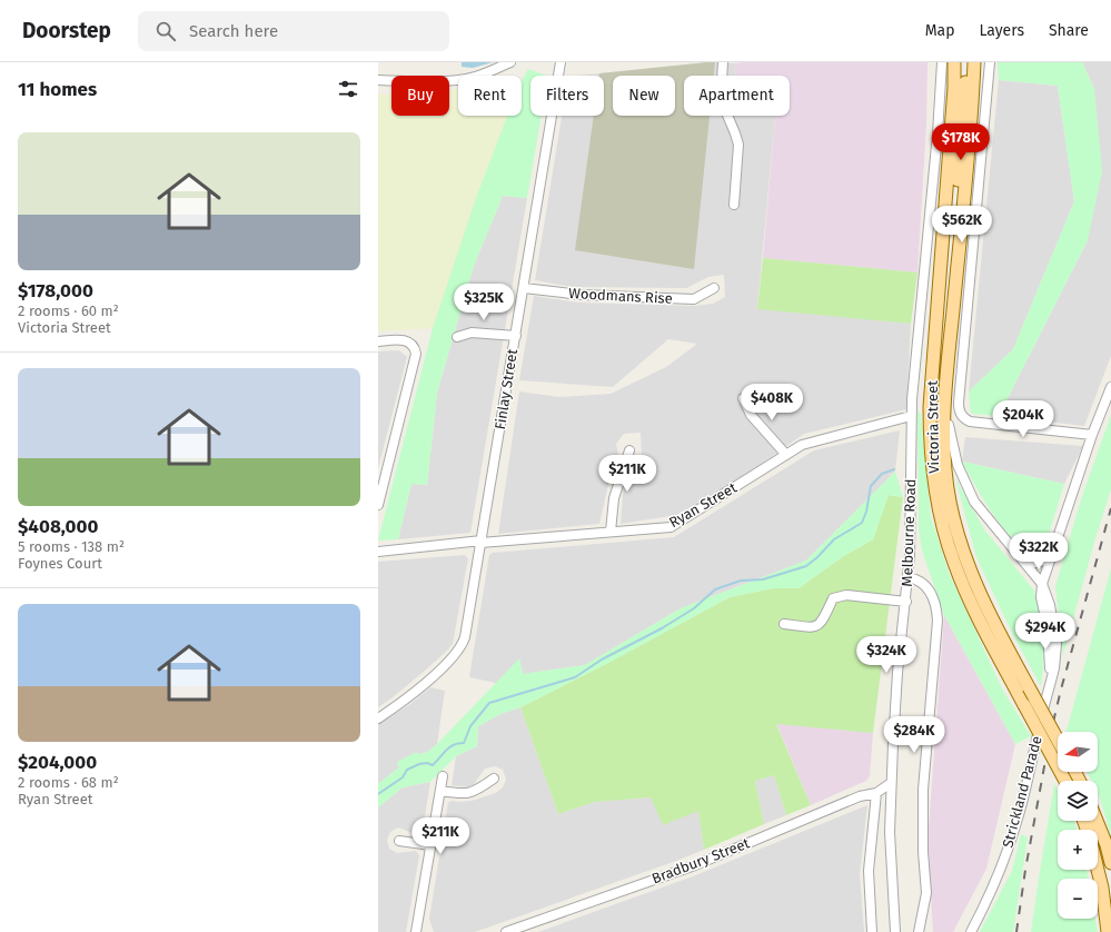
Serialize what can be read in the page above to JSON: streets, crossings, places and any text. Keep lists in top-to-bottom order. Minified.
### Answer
{"streets":{"main road":["Victoria Street"],"street":["Woodmans Rise","Finlay Street","Ryan Street","Melbourne Road","Strickland Parade","Bradbury Street"]},"crossings":[["Woodmans Rise","Finlay Street"],["Finlay Street","Ryan Street"],["Victoria Street","Melbourne Road"],["Ryan Street","Melbourne Road"],["Melbourne Road","Bradbury Street"]],"north":"left","page":{"header":"Doorstep","search":"Search here","nav":["Map","Layers","Share"],"heading":"11 homes","chip":["Buy","Rent","Filters","New","Apartment"],"list":[{"name":"$178,000","note":"2 rooms · 60 m² · Victoria Street"},{"name":"$408,000","note":"5 rooms · 138 m² · Foynes Court"},{"name":"$204,000","note":"2 rooms · 68 m² · Ryan Street"}],"price":["$178K","$562K","$325K","$408K","$204K","$211K","$322K","$294K","$324K","$284K","$211K"],"map_buttons":["+","−"]}}
